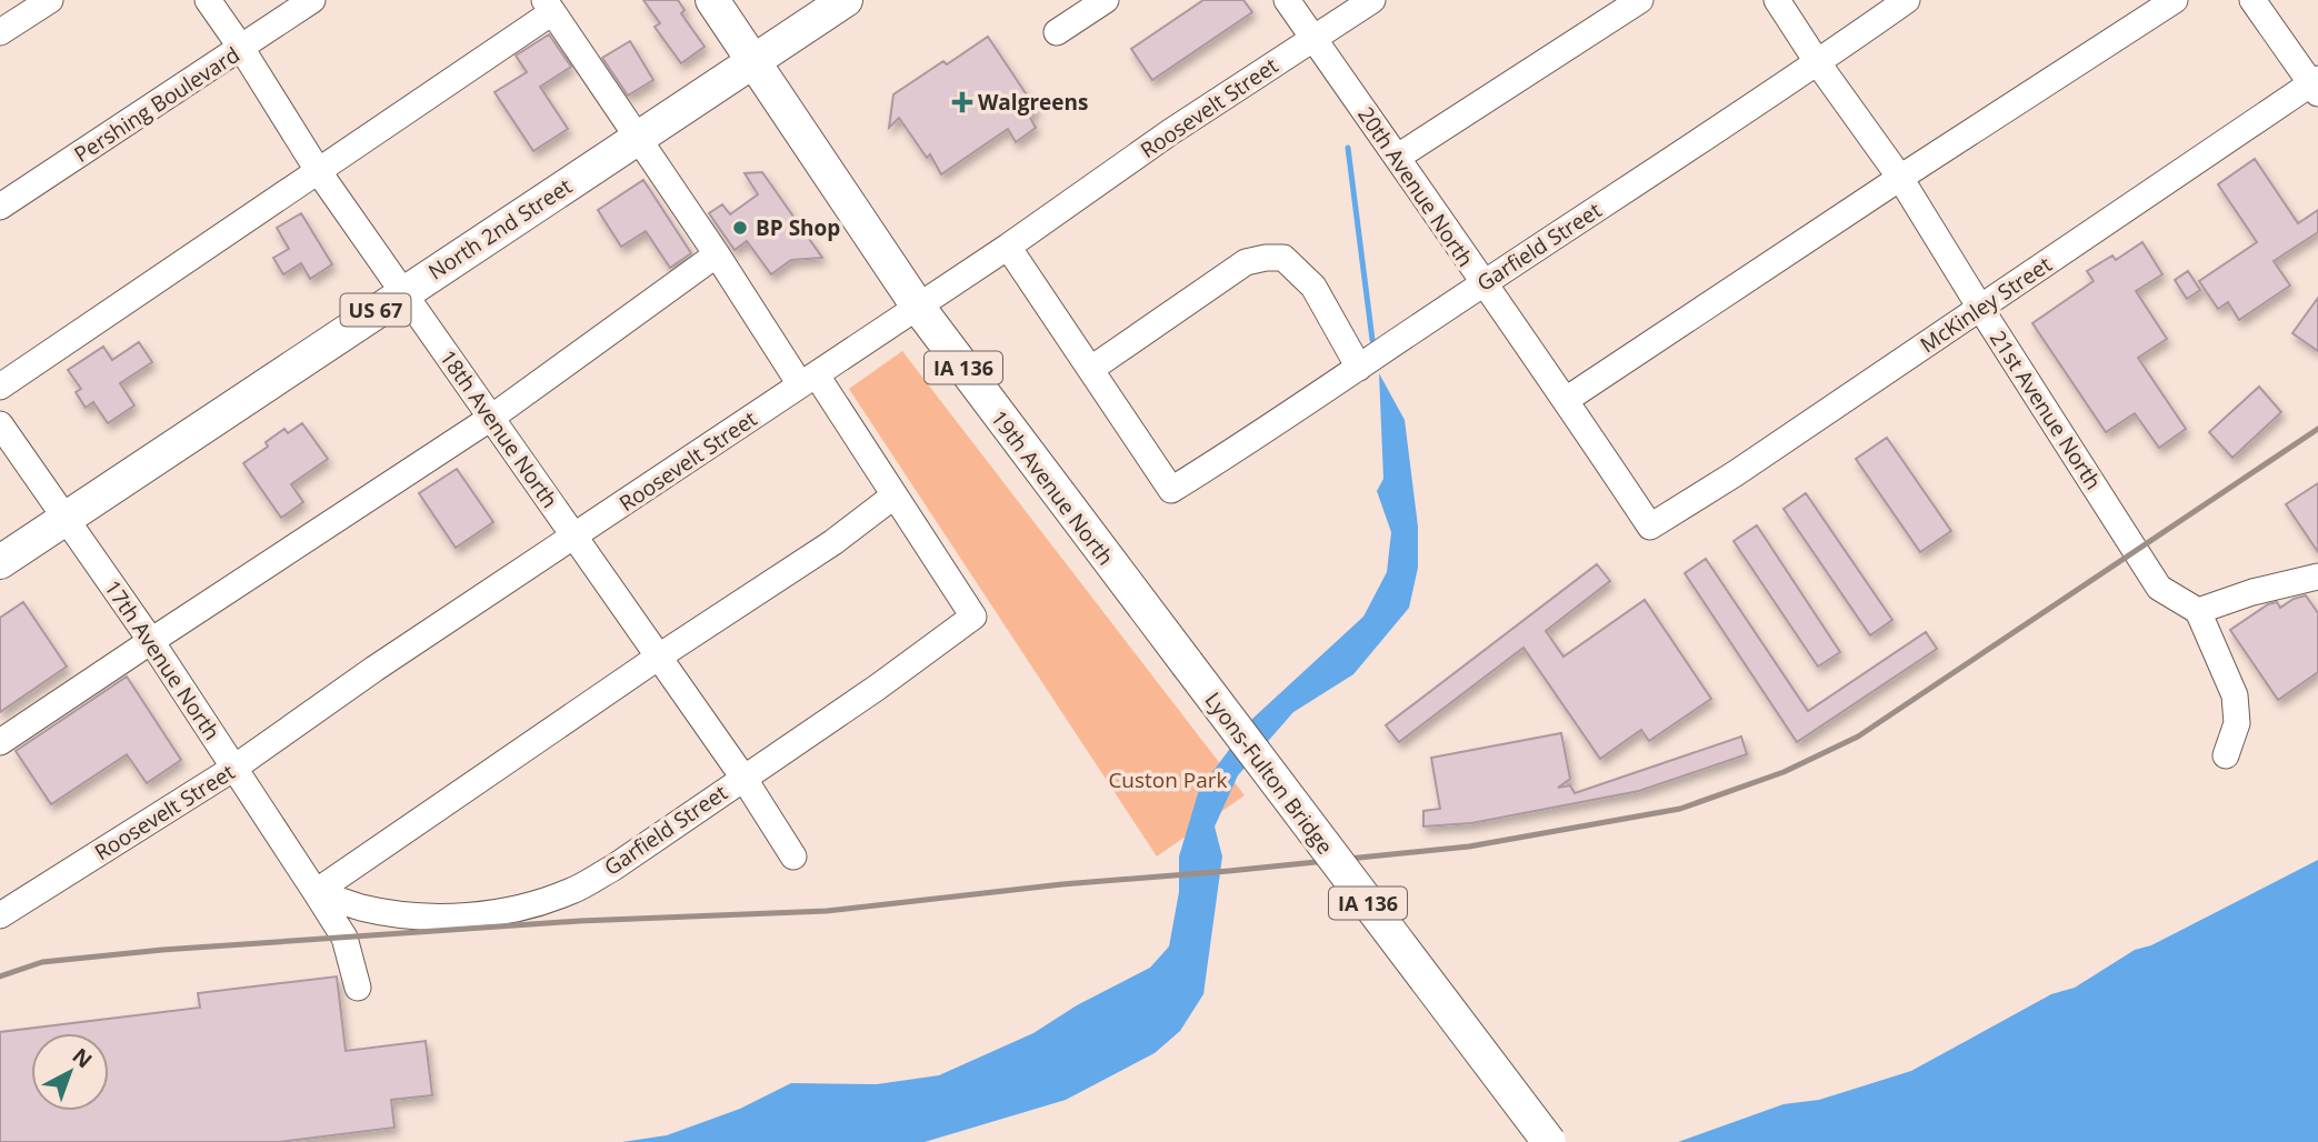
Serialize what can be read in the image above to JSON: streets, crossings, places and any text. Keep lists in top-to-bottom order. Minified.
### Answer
{"streets":{"main road":["North 2nd Street","US 67","IA 136","19th Avenue North","Lyons-Fulton Bridge"],"street":["Pershing Boulevard","Roosevelt Street","20th Avenue North","Garfield Street","McKinley Street","21st Avenue North","18th Avenue North","17th Avenue North"]},"crossings":[["Pershing Boulevard","18th Avenue North"],["Roosevelt Street","20th Avenue North"],["Roosevelt Street","18th Avenue North"],["Roosevelt Street","19th Avenue North"],["Roosevelt Street","17th Avenue North"],["20th Avenue North","Garfield Street"],["20th Avenue North","McKinley Street"],["North 2nd Street","18th Avenue North"],["North 2nd Street","19th Avenue North"],["North 2nd Street","17th Avenue North"],["Garfield Street","21st Avenue North"],["Garfield Street","18th Avenue North"],["Garfield Street","17th Avenue North"],["McKinley Street","21st Avenue North"],["19th Avenue North","Lyons-Fulton Bridge"]],"parks":["Custon Park"],"places":{"health":["Walgreens"],"other":["BP Shop"]},"north":"top right"}
